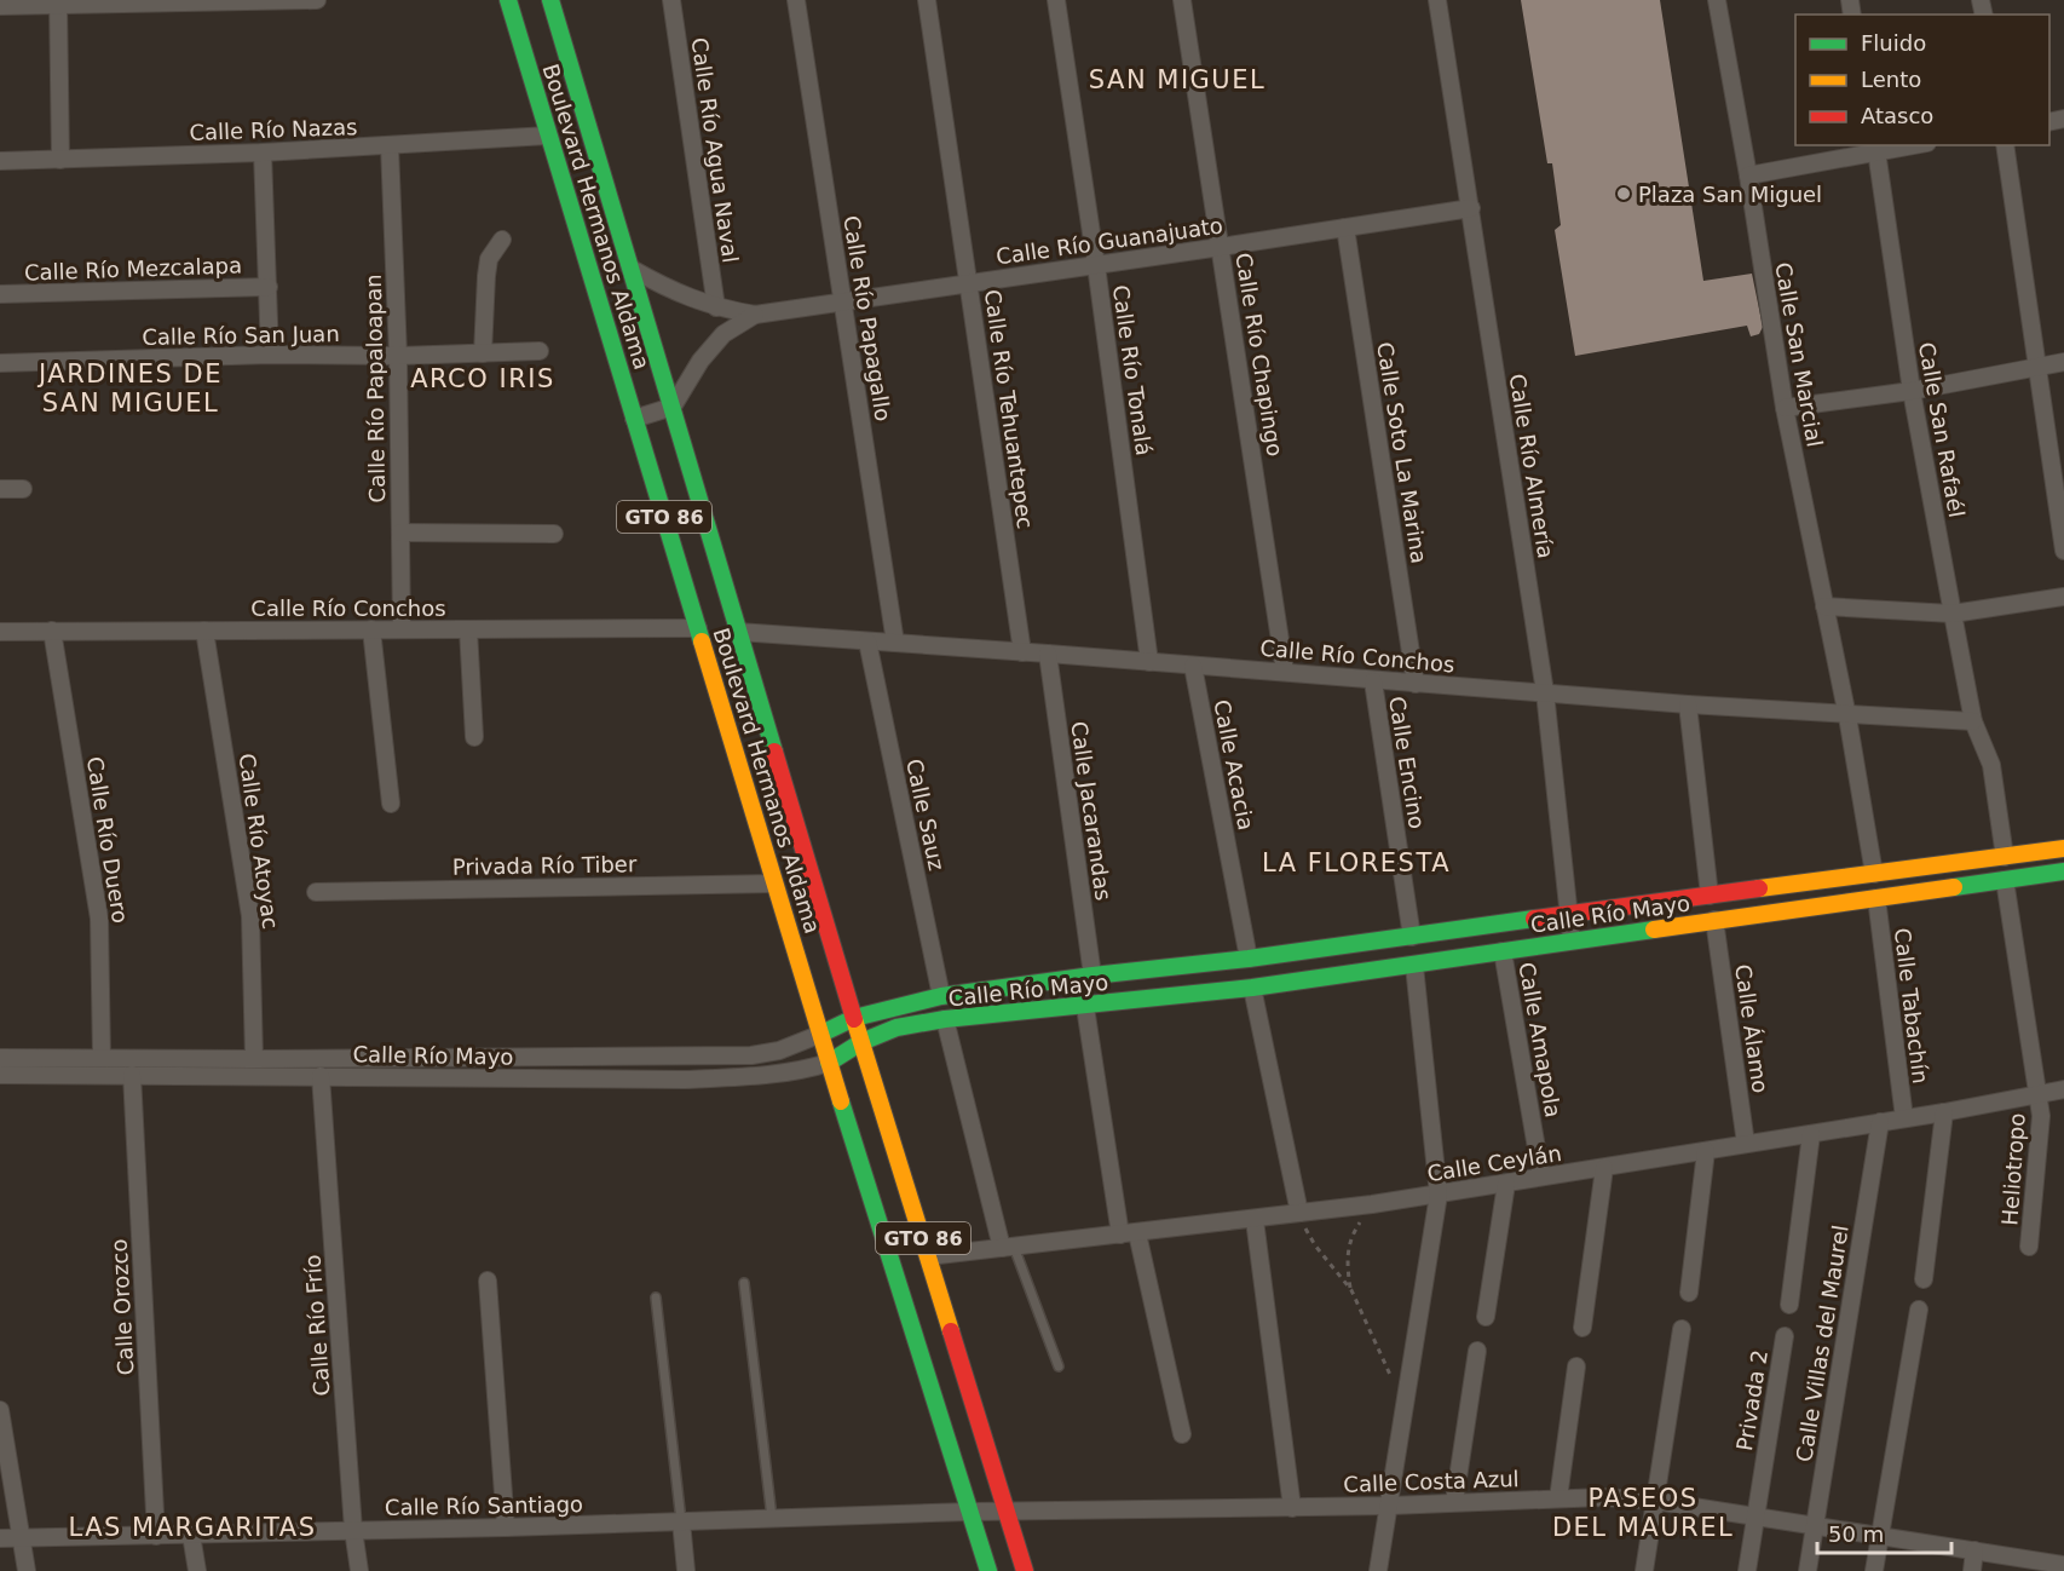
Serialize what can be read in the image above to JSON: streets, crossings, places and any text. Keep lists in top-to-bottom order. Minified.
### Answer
{"streets":{"main road":["Boulevard Hermanos Aldama","GTO 86","Calle Río Mayo"],"street":["Calle Río Nazas","Calle Río Agua Naval","Calle Río Guanajuato","Calle Río Mezcalapa","Calle Río Papagallo","Calle Río San Juan","Calle Río Chapingo","Calle San Marcial","Calle Río Tonalá","Calle Río Papaloapan","Calle Río Tehuantepec","Calle San Rafaél","Calle Soto La Marina","Calle Río Almería","Calle Río Conchos","Calle Encino","Calle Acacia","Calle Jacarandas","Calle Sauz","Calle Río Duero","Calle Río Atoyac","Privada Río Tiber","Calle Tabachín","Calle Álamo","Calle Amapola","Calle Ceylán","Heliotropo","Calle Orozco","Calle Río Frío","Calle Villas del Maurel","Privada 2","Calle Costa Azul","Calle Río Santiago"]},"crossings":[["Calle Río Nazas","Boulevard Hermanos Aldama"],["Calle Río Nazas","Calle Río Papaloapan"],["Calle Río Agua Naval","Calle Río Guanajuato"],["Boulevard Hermanos Aldama","Calle Río Guanajuato"],["Boulevard Hermanos Aldama","Calle Río Conchos"],["Boulevard Hermanos Aldama","Privada Río Tiber"],["Boulevard Hermanos Aldama","Calle Río Mayo"],["Boulevard Hermanos Aldama","Calle Ceylán"],["Boulevard Hermanos Aldama","Calle Costa Azul"],["Boulevard Hermanos Aldama","Calle Río Santiago"],["Calle Río Guanajuato","Calle Río Papagallo"],["Calle Río Guanajuato","Calle Río Chapingo"],["Calle Río Guanajuato","Calle Río Tonalá"],["Calle Río Guanajuato","Calle Río Tehuantepec"],["Calle Río Guanajuato","Calle Soto La Marina"],["Calle Río Guanajuato","Calle Río Almería"],["Calle Río Papagallo","Calle Río Conchos"],["Calle Río San Juan","Calle Río Papaloapan"],["Calle Río Chapingo","Calle Río Conchos"],["Calle San Marcial","Calle Río Conchos"],["Calle Río Tonalá","Calle Río Conchos"],["Calle Río Papaloapan","Calle Río Conchos"],["Calle Río Tehuantepec","Calle Río Conchos"],["Calle San Rafaél","Calle Río Conchos"],["Calle San Rafaél","Calle Río Mayo"],["Calle Soto La Marina","Calle Río Conchos"],["Calle Río Almería","Calle Río Conchos"],["Calle Río Almería","Calle Río Mayo"],["Calle Río Conchos","Calle Encino"],["Calle Río Conchos","Calle Acacia"],["Calle Río Conchos","Calle Jacarandas"],["Calle Río Conchos","Calle Sauz"],["Calle Río Conchos","Calle Río Duero"],["Calle Río Conchos","Calle Río Atoyac"],["Calle Encino","Calle Río Mayo"],["Calle Acacia","Calle Río Mayo"],["Calle Jacarandas","Calle Río Mayo"],["Calle Sauz","Calle Río Mayo"],["Calle Río Duero","Calle Río Mayo"],["Calle Río Atoyac","Calle Río Mayo"],["Calle Río Mayo","Calle Tabachín"],["Calle Río Mayo","Calle Álamo"],["Calle Río Mayo","Calle Amapola"],["Calle Río Mayo","Heliotropo"],["Calle Río Mayo","Calle Orozco"],["Calle Río Mayo","Calle Río Frío"],["Calle Tabachín","Calle Ceylán"],["Calle Álamo","Calle Ceylán"],["Calle Amapola","Calle Ceylán"],["Calle Ceylán","Heliotropo"],["Calle Ceylán","Calle Villas del Maurel"],["Calle Orozco","Calle Río Santiago"],["Calle Río Frío","Calle Río Santiago"],["Calle Villas del Maurel","Calle Costa Azul"],["Privada 2","Calle Costa Azul"],["Calle Costa Azul","Calle Río Santiago"]],"districts":["SAN MIGUEL","JARDINES DE SAN MIGUEL","ARCO IRIS","LA FLORESTA","PASEOS DEL MAUREL","LAS MARGARITAS"],"places":["Plaza San Miguel"],"legend":["Fluido","Lento","Atasco"],"scale_bar":"50 m"}
